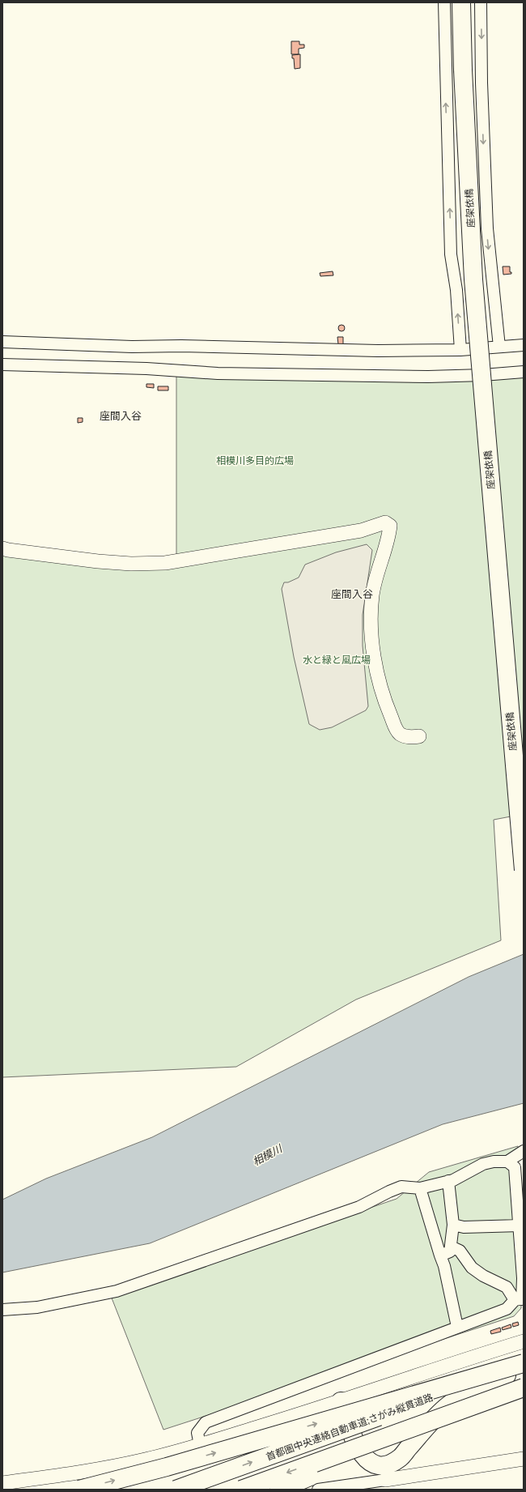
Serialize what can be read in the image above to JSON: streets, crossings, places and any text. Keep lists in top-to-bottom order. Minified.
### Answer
{"streets":{"main road":["座架依橋","首都圏中央連絡自動車道;さがみ縦貫道路"]},"districts":["座間入谷","座間入谷"],"water":["相模川"],"parks":["相模川多目的広場","水と緑と風広場"]}
